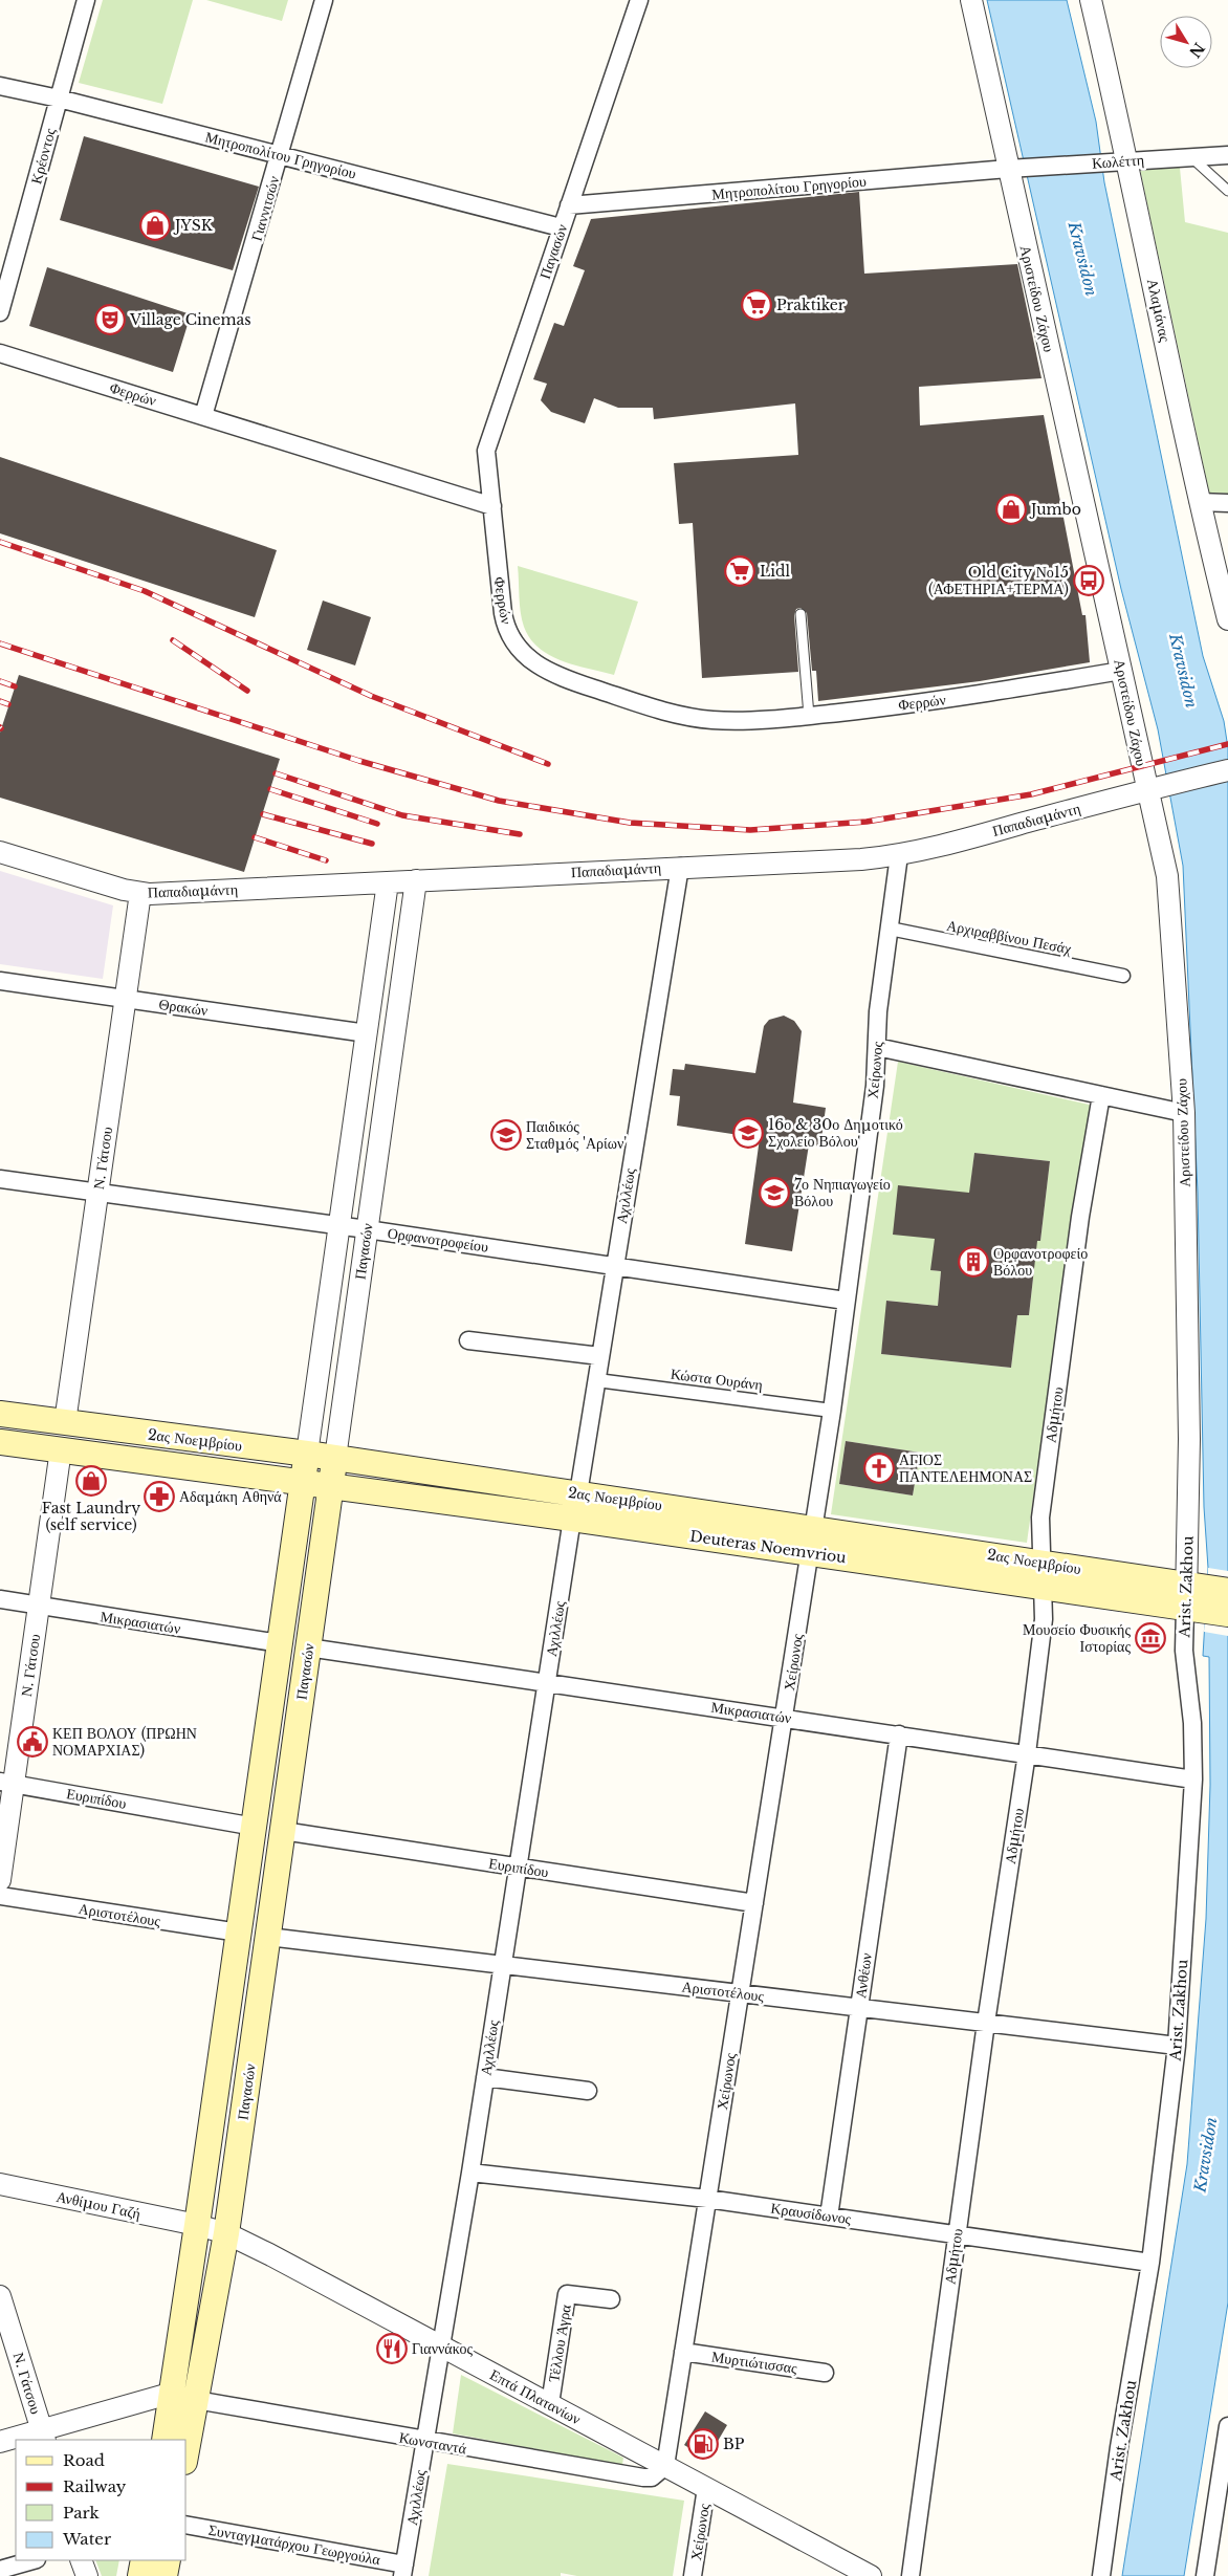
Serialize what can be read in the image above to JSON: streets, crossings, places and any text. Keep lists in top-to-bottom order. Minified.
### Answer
{"streets":{"main road":["Παγασών","2ας Νοεμβρίου","Deuteras Noemvriou"],"street":["Μητροπολίτου Γρηγορίου","Κρέοντος","Κωλέττη","Γιαννιτσών","Αριστείδου Ζάχου","Αλαμάνας","Φερρών","Παπαδιαμάντη","Αρχιραββίνου Πεσάχ","Θρακών","Χείρωνος","Ν. Γάτσου","Αχιλλέως","Ορφανοτροφείου","Κώστα Ουράνη","Αδμήτου","Arist. Zakhou","Μικρασιατών","Ευριπίδου","Αριστοτέλους","Ανθέων","Ανθίμου Γαζή","Κραυσίδωνος","Τέλλου Άγρα","Μυρτιώτισσας","Επτά Πλατανίων","Κωνσταντά","Συνταγματάρχου Γεωργούλα"]},"crossings":[["Μητροπολίτου Γρηγορίου","Κρέοντος"],["Μητροπολίτου Γρηγορίου","Κωλέττη"],["Μητροπολίτου Γρηγορίου","Γιαννιτσών"],["Μητροπολίτου Γρηγορίου","Παγασών"],["Μητροπολίτου Γρηγορίου","Αριστείδου Ζάχου"],["Κωλέττη","Αριστείδου Ζάχου"],["Κωλέττη","Αλαμάνας"],["Γιαννιτσών","Φερρών"],["Παγασών","Φερρών"],["Παγασών","Παπαδιαμάντη"],["Παγασών","Θρακών"],["Παγασών","Ορφανοτροφείου"],["Παγασών","2ας Νοεμβρίου"],["Παγασών","Deuteras Noemvriou"],["Παγασών","Μικρασιατών"],["Παγασών","Ευριπίδου"],["Παγασών","Αριστοτέλους"],["Παγασών","Ανθίμου Γαζή"],["Παγασών","Επτά Πλατανίων"],["Παγασών","Κωνσταντά"],["Αριστείδου Ζάχου","Φερρών"],["Αριστείδου Ζάχου","Παπαδιαμάντη"],["Αριστείδου Ζάχου","Arist. Zakhou"],["Παπαδιαμάντη","Χείρωνος"],["Παπαδιαμάντη","Ν. Γάτσου"],["Παπαδιαμάντη","Αχιλλέως"],["Αρχιραββίνου Πεσάχ","Χείρωνος"],["Θρακών","Ν. Γάτσου"],["Χείρωνος","Ορφανοτροφείου"],["Χείρωνος","Κώστα Ουράνη"],["Χείρωνος","2ας Νοεμβρίου"],["Χείρωνος","Deuteras Noemvriou"],["Χείρωνος","Μικρασιατών"],["Χείρωνος","Ευριπίδου"],["Χείρωνος","Αριστοτέλους"],["Χείρωνος","Κραυσίδωνος"],["Χείρωνος","Μυρτιώτισσας"],["Χείρωνος","Επτά Πλατανίων"],["Χείρωνος","Κωνσταντά"],["Ν. Γάτσου","Ορφανοτροφείου"],["Ν. Γάτσου","2ας Νοεμβρίου"],["Ν. Γάτσου","Μικρασιατών"],["Ν. Γάτσου","Ευριπίδου"],["Αχιλλέως","Ορφανοτροφείου"],["Αχιλλέως","Κώστα Ουράνη"],["Αχιλλέως","2ας Νοεμβρίου"],["Αχιλλέως","Deuteras Noemvriou"],["Αχιλλέως","Μικρασιατών"],["Αχιλλέως","Ευριπίδου"],["Αχιλλέως","Αριστοτέλους"],["Αχιλλέως","Κραυσίδωνος"],["Αχιλλέως","Επτά Πλατανίων"],["Αχιλλέως","Κωνσταντά"],["Αχιλλέως","Συνταγματάρχου Γεωργούλα"],["Αδμήτου","2ας Νοεμβρίου"],["Αδμήτου","Deuteras Noemvriou"],["Αδμήτου","Μικρασιατών"],["Αδμήτου","Αριστοτέλους"],["Αδμήτου","Κραυσίδωνος"],["2ας Νοεμβρίου","Deuteras Noemvriou"],["2ας Νοεμβρίου","Arist. Zakhou"],["Deuteras Noemvriou","Arist. Zakhou"],["Arist. Zakhou","Μικρασιατών"],["Arist. Zakhou","Αριστοτέλους"],["Arist. Zakhou","Κραυσίδωνος"],["Μικρασιατών","Ανθέων"],["Αριστοτέλους","Ανθέων"],["Ανθέων","Κραυσίδωνος"],["Ανθίμου Γαζή","Επτά Πλατανίων"],["Τέλλου Άγρα","Επτά Πλατανίων"],["Επτά Πλατανίων","Κωνσταντά"]],"water":["Kravsidon"],"places":{"shop":["JYSK","Jumbo","Fast Laundry (self service)"],"supermarket":["Praktiker","Lidl"],"theatre":["Village Cinemas"],"bus stop":["Old City Νο15 (ΑΦΕΤΗΡΙΑ+ΤΕΡΜΑ)"],"school or university":["16ο & 30ο Δημοτικό Σχολείο Βόλου","Παιδικός Σταθμός 'Αρίων'","7ο Νηπιαγωγείο Βόλου"],"building":["Ορφανοτροφείο Βόλου"],"church":["ΑΓΙΟΣ ΠΑΝΤΕΛΕΗΜΟΝΑΣ"],"pharmacy":["Αδαμάκη Αθηνά"],"museum":["Μουσείο Φυσικής Ιστορίας"],"public building":["ΚΕΠ ΒΟΛΟΥ (ΠΡΩΗΝ ΝΟΜΑΡΧΙΑΣ)"],"restaurant":["Γιαννάκος"],"fuel station":["BP"]},"legend":["Road","Railway","Park","Water"],"north":"bottom right"}
